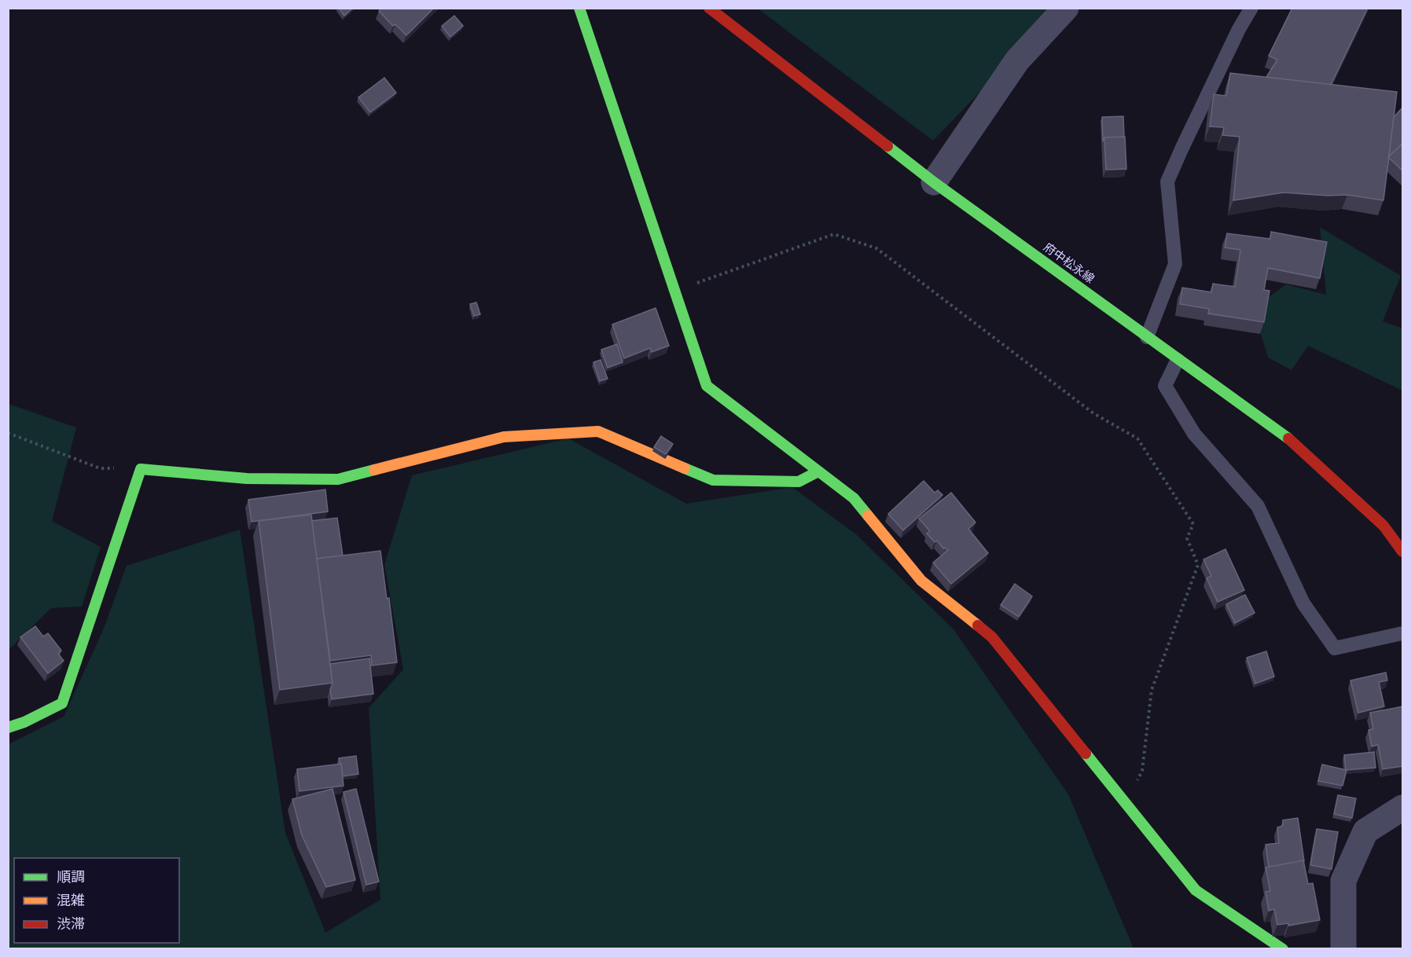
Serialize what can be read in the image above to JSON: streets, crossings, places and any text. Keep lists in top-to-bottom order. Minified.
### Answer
{"streets":{"street":["府中松永線"]},"legend":["順調","混雑","渋滞"]}
